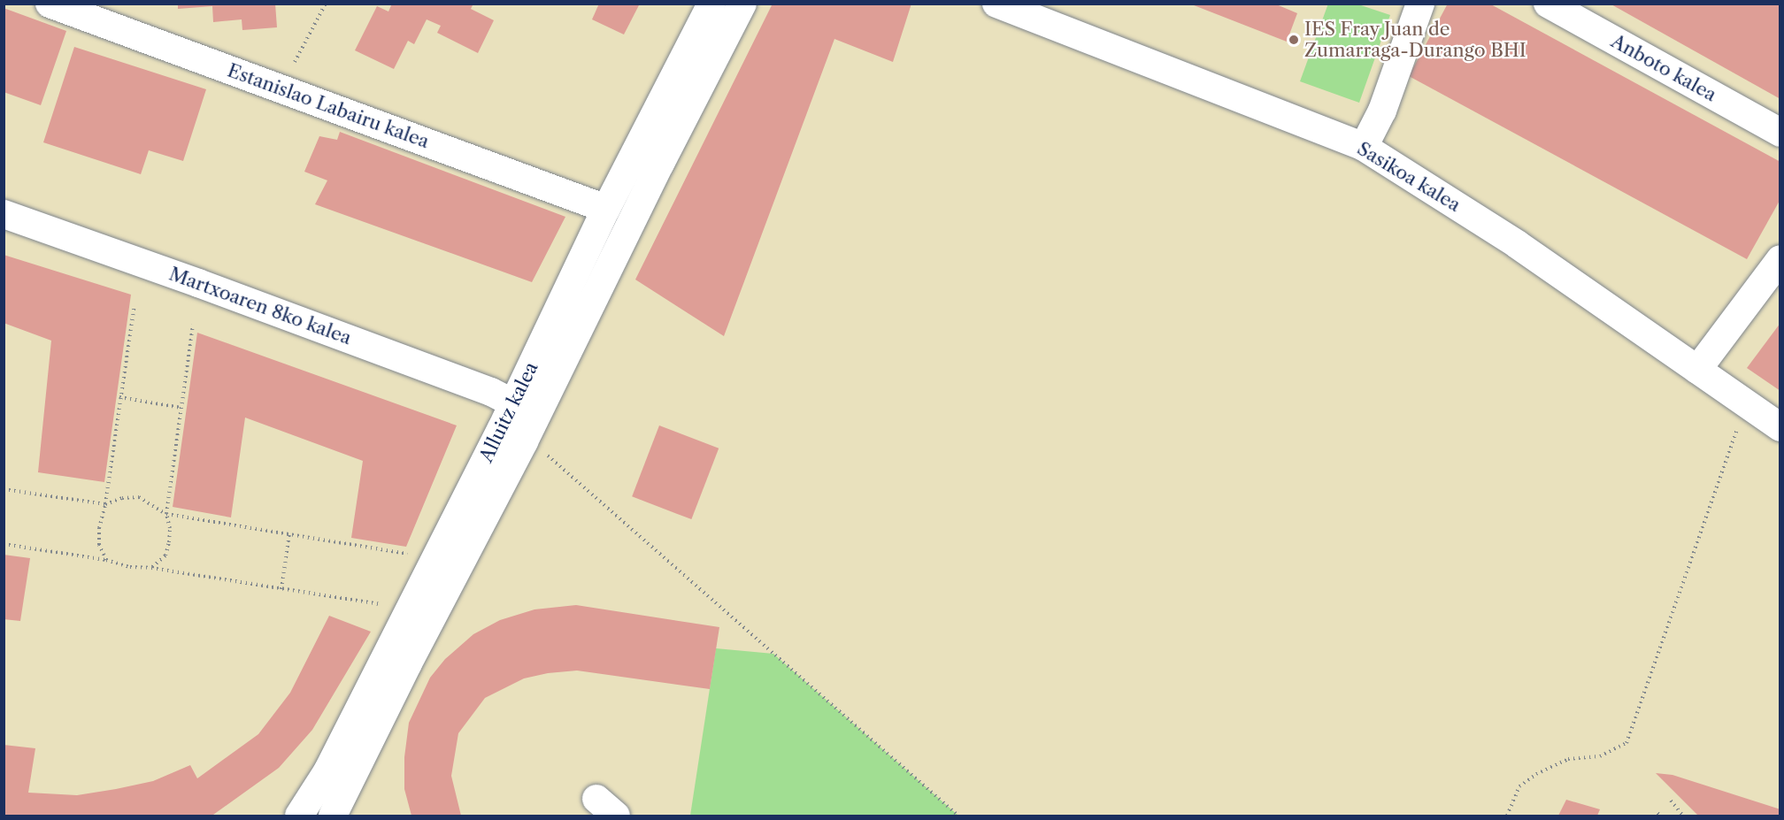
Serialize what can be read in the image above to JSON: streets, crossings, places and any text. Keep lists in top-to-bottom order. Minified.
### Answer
{"streets":{"street":["Anboto kalea","Estanislao Labairu kalea","Sasikoa kalea","Martxoaren 8ko kalea","Alluitz kalea"]},"crossings":[["Estanislao Labairu kalea","Alluitz kalea"],["Martxoaren 8ko kalea","Alluitz kalea"]],"places":["IES Fray Juan de Zumarraga-Durango BHI"]}
